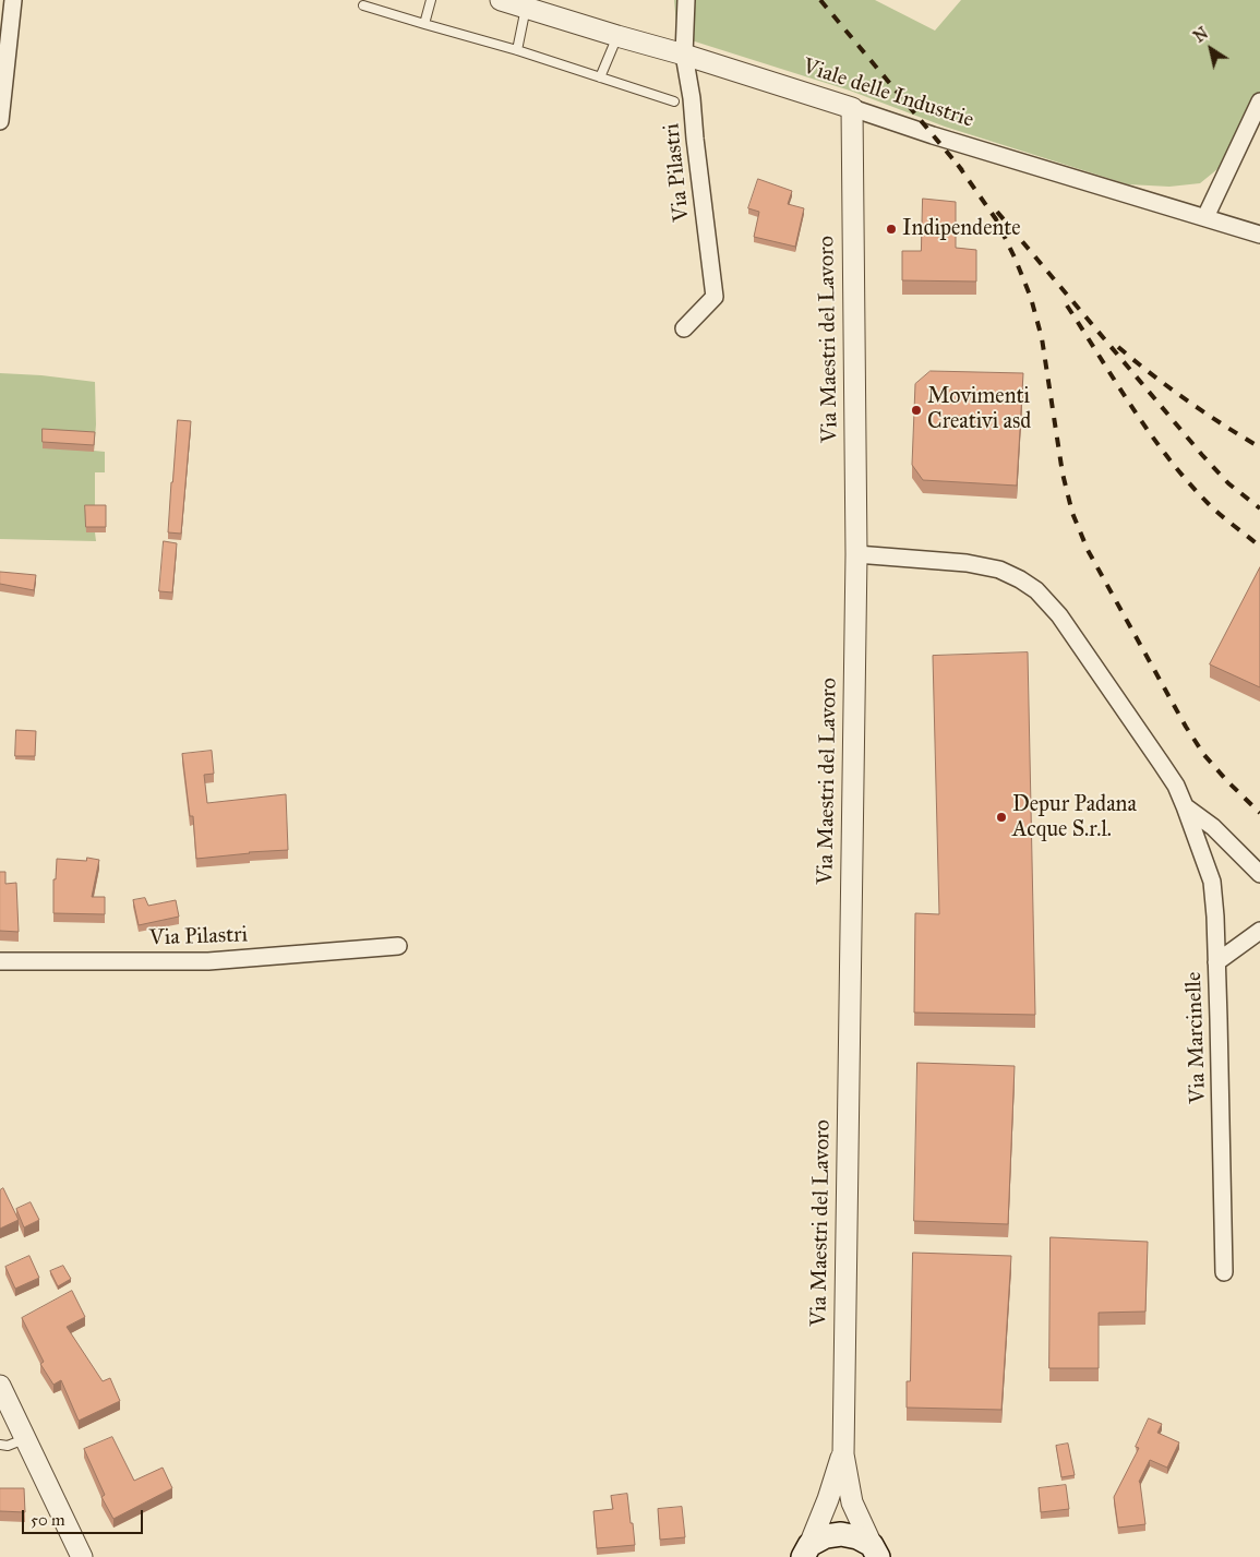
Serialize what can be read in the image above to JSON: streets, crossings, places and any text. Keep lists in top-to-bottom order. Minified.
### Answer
{"streets":{"street":["Viale delle Industrie","Via Pilastri","Via Maestri del Lavoro","Via Marcinelle"]},"crossings":[["Viale delle Industrie","Via Pilastri"],["Viale delle Industrie","Via Maestri del Lavoro"],["Via Maestri del Lavoro","Via Marcinelle"]],"places":["Indipendente","Movimenti Creativi asd","Depur Padana Acque S.r.l."],"scale_bar":"50 m","north":"top left"}
